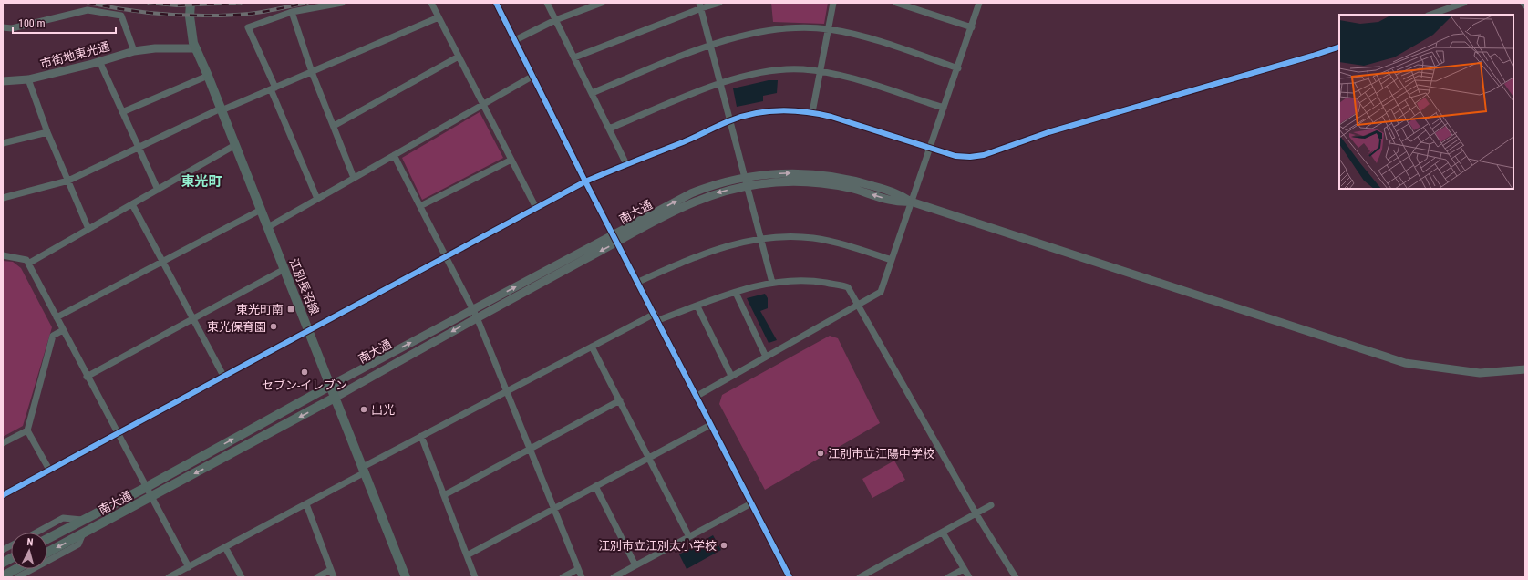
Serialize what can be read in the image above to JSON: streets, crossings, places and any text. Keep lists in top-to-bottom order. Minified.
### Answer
{"streets":{"main road":["南大通","江別長沼線"],"street":["市街地東光通"]},"crossings":[["市街地東光通","江別長沼線"],["南大通","江別長沼線"]],"districts":["東光町"],"places":{"transit":["東光町南"],"other":["東光保育園","セブン-イレブン","出光","江別市立江陽中学校","江別市立江別太小学校"]},"scale_bar":"100 m","north":"top"}
